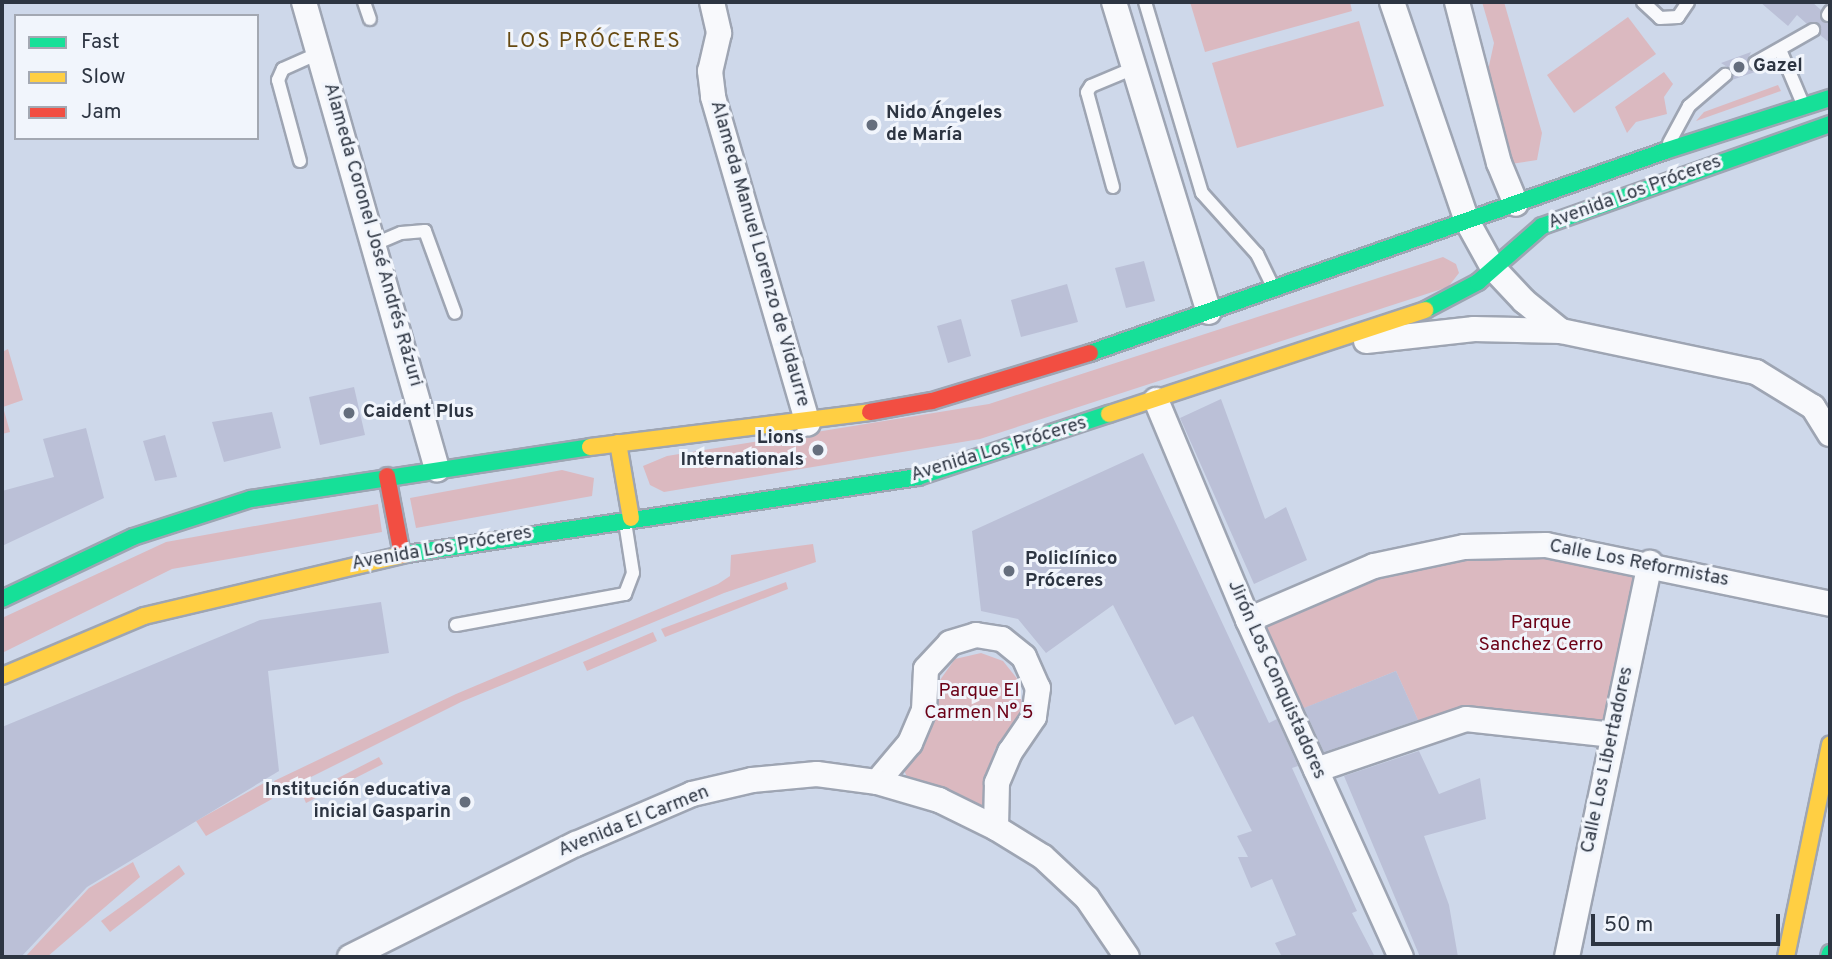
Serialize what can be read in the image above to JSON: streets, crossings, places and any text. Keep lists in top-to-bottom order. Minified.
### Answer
{"streets":{"main road":["Avenida Los Próceres"],"street":["Alameda Coronel José Andrés Rázuri","Alameda Manuel Lorenzo de Vidaurre","Calle Los Reformistas","Jirón Los Conquistadores","Calle Los Libertadores","Avenida El Carmen"]},"crossings":[["Avenida Los Próceres","Alameda Coronel José Andrés Rázuri"],["Avenida Los Próceres","Alameda Manuel Lorenzo de Vidaurre"],["Avenida Los Próceres","Jirón Los Conquistadores"],["Calle Los Reformistas","Jirón Los Conquistadores"],["Calle Los Reformistas","Calle Los Libertadores"]],"districts":["LOS PRÓCERES"],"parks":["Parque Sanchez Cerro","Parque El Carmen N° 5"],"places":["Gazel","Nido Ángeles de María","Caident Plus","Lions Internationals","Policlínico Próceres","Institución educativa inicial Gasparin"],"legend":["Fast","Slow","Jam"],"scale_bar":"50 m"}
